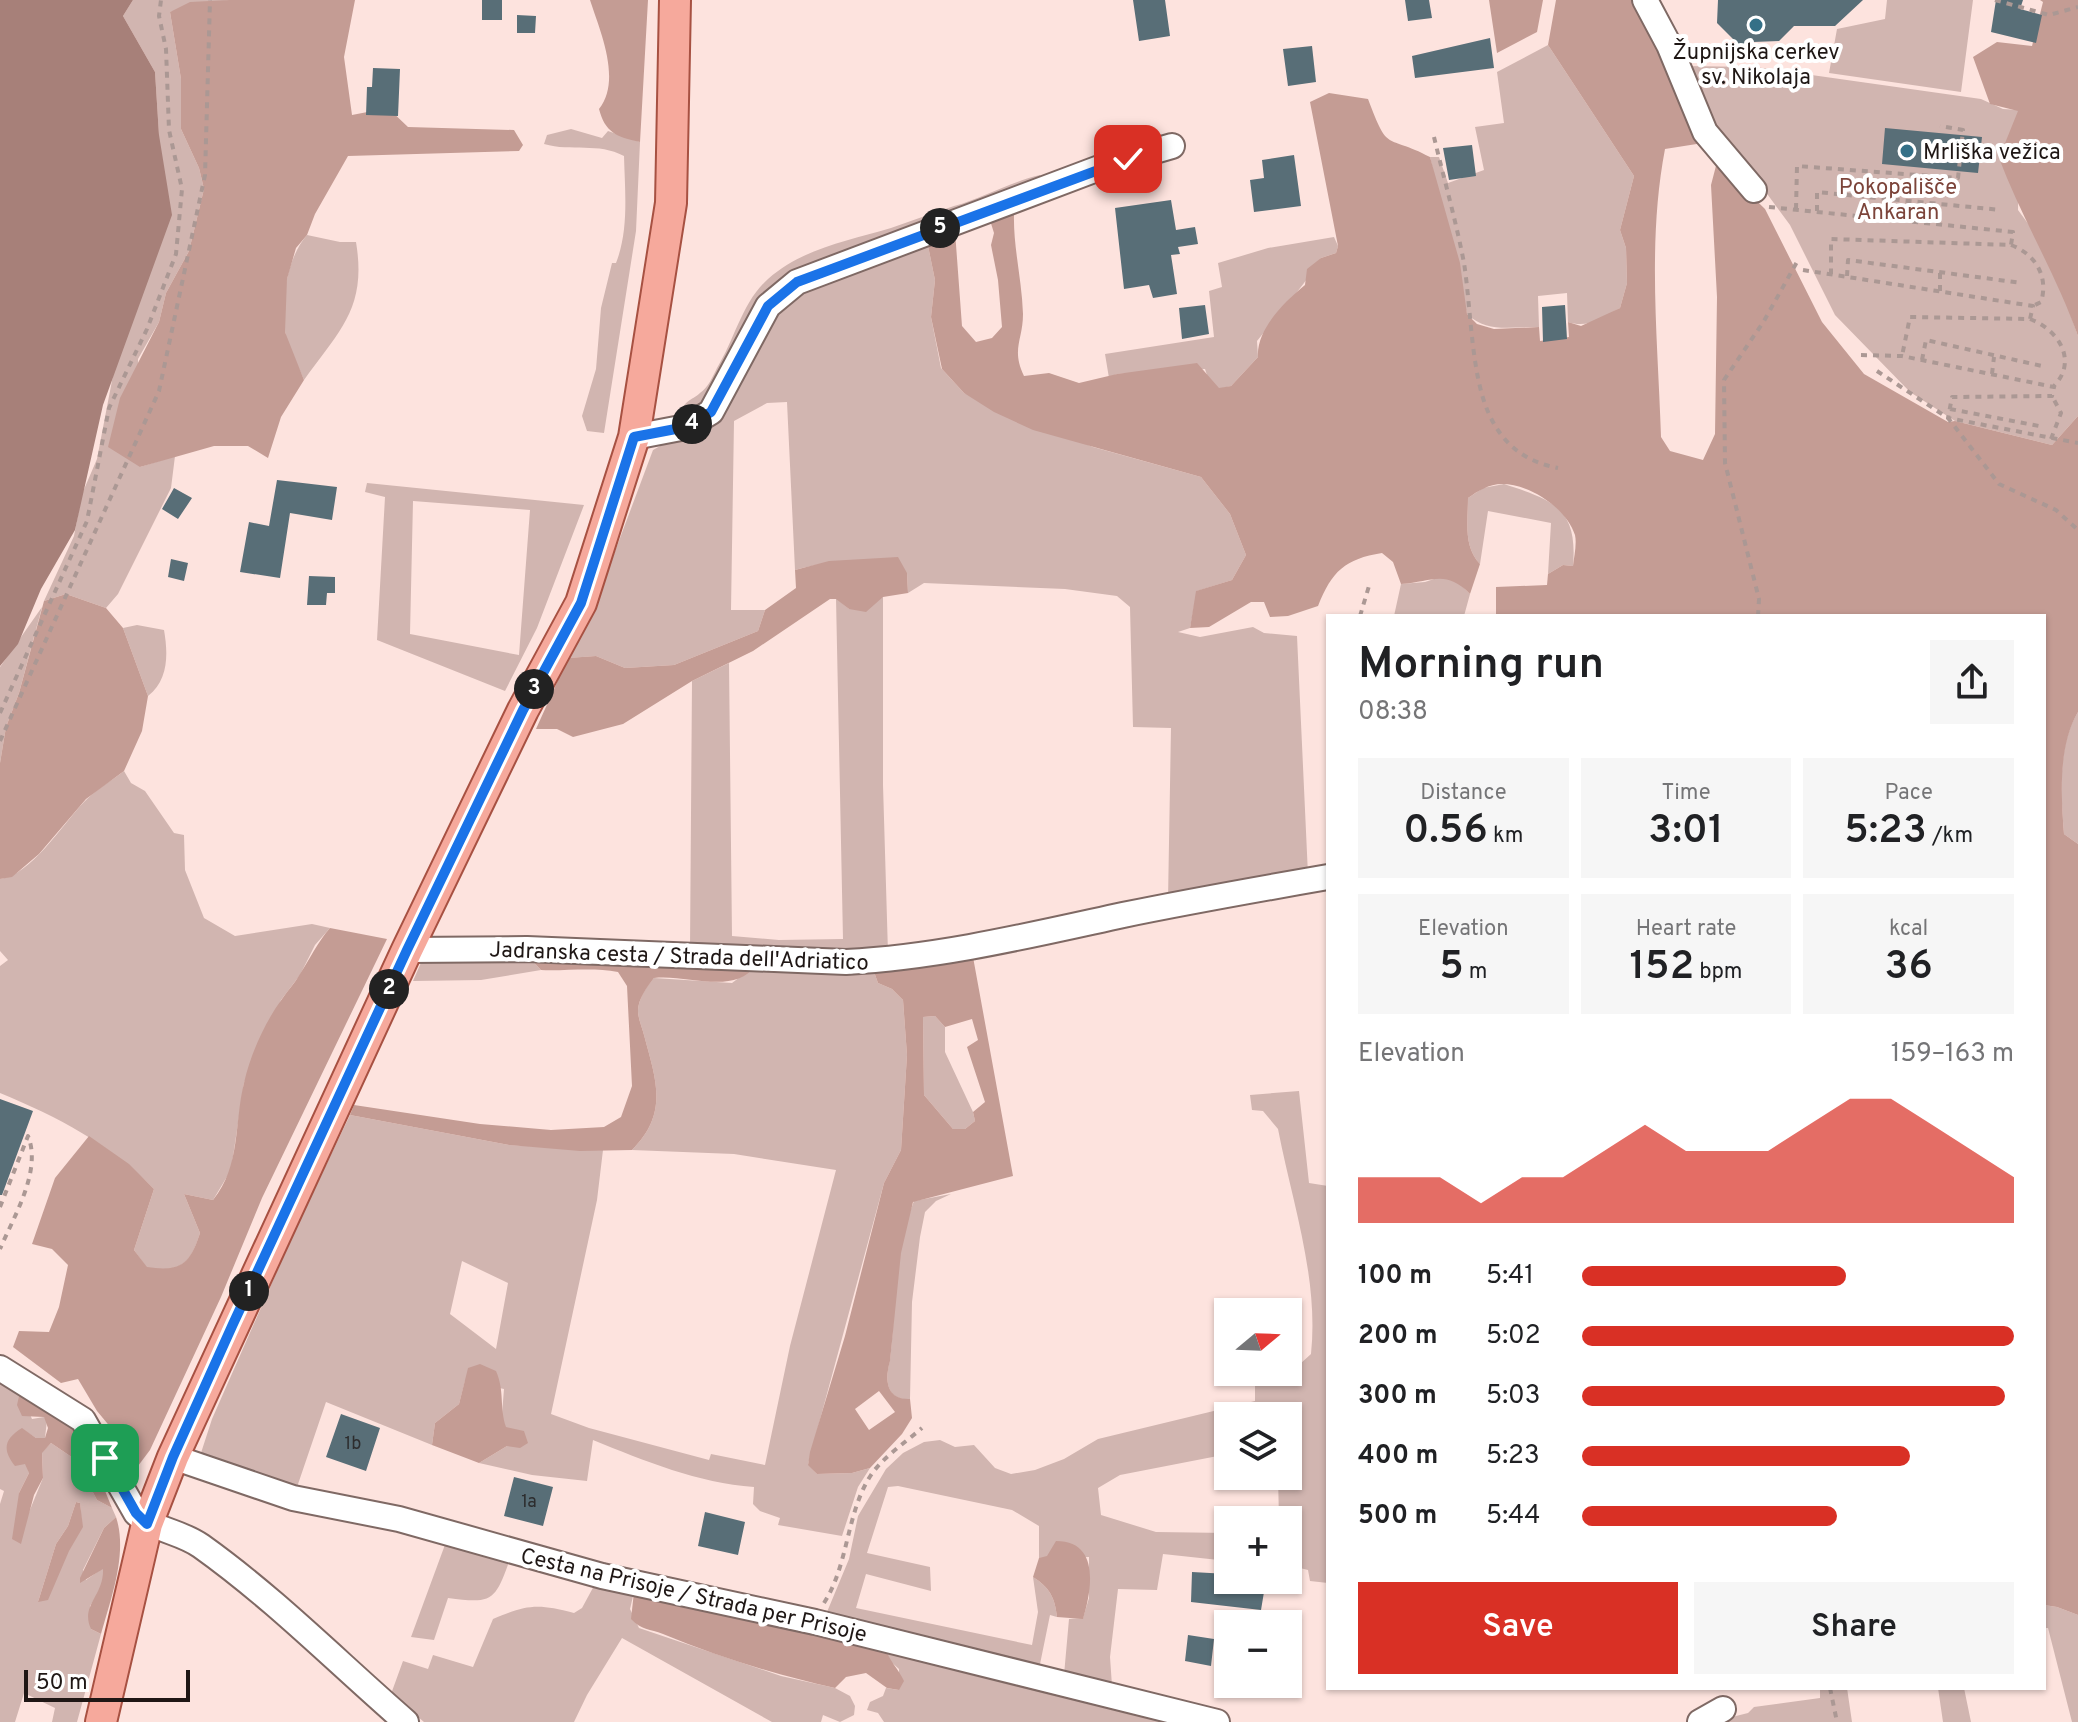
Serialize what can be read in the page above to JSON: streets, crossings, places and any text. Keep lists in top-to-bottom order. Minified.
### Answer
{"streets":{"street":["Jadranska cesta / Strada dell'Adriatico","Cesta na Prisoje / Strada per Prisoje"]},"parks":["Pokopališče Ankaran"],"places":["Župnijska cerkev sv. Nikolaja","Mrliška vežica"],"house_numbers":["1b","1a"],"scale_bar":"50 m","north":"right","page":{"pins":["5","4","3","2","1"],"heading":["Morning run","08:38"],"stats":[["Distance","0.56 km"],["Time","3:01"],["Pace","5:23 /km"],["Elevation","5 m"],["Heart rate","152 bpm"],["kcal","36"]],"chart":["Elevation","159–163 m"],"list":[{"name":"100 m","note":"5:41"},{"name":"200 m","note":"5:02"},{"name":"300 m","note":"5:03"},{"name":"400 m","note":"5:23"},{"name":"500 m","note":"5:44"}],"map_buttons":["+","−"],"buttons":["Save","Share"],"scale":"50 m"}}
